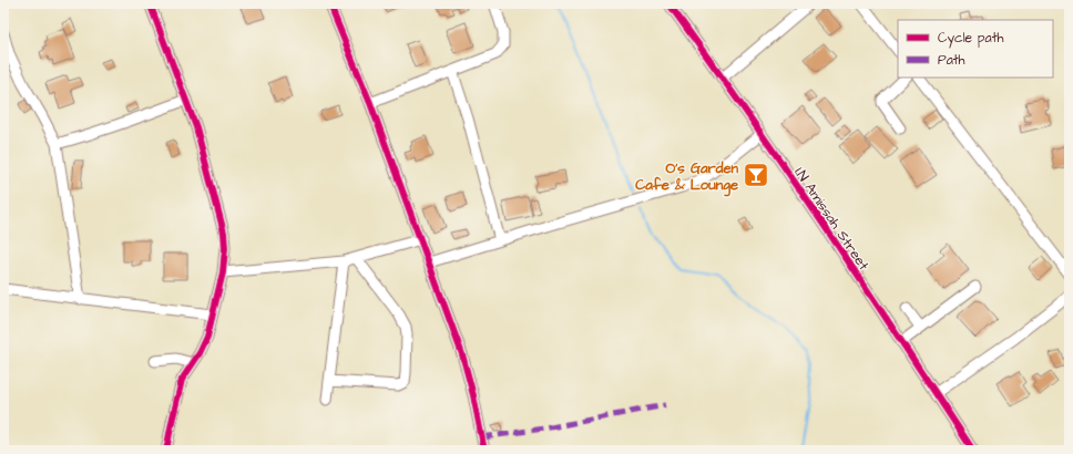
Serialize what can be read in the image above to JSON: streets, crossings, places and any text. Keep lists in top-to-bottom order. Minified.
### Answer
{"streets":{"street":["I.N Amissah Street"]},"places":{"bar":["O's Garden Cafe & Lounge"]},"legend":["Cycle path","Path"]}
